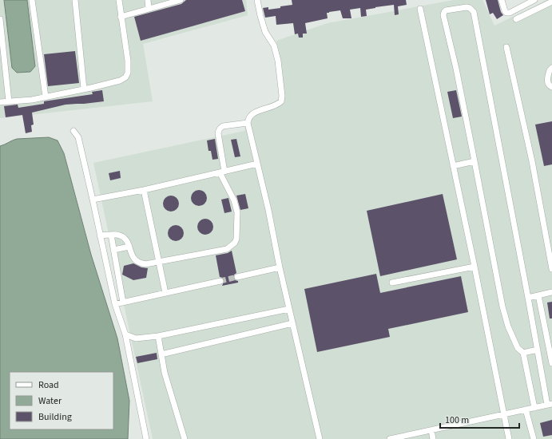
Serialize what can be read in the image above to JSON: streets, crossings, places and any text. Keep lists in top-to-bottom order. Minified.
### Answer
{"legend":["Road","Water","Building"],"scale_bar":"100 m"}
